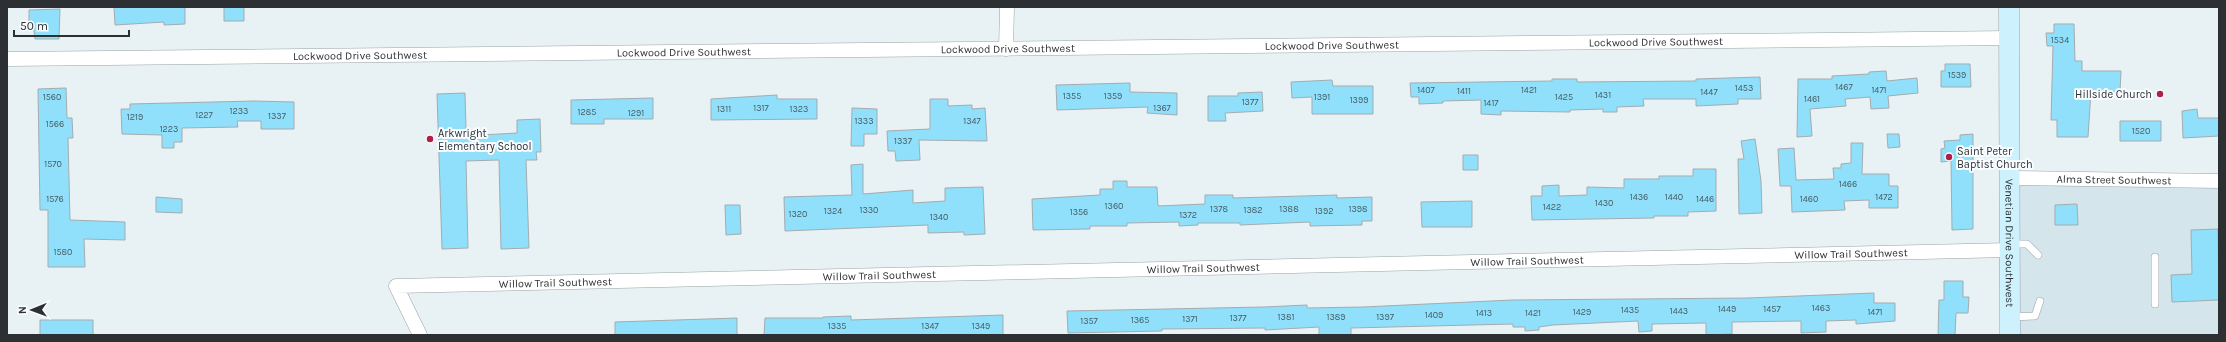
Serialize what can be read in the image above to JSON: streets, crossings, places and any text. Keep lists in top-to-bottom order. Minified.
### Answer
{"streets":{"street":["Lockwood Drive Southwest","Alma Street Southwest","Venetian Drive Southwest","Willow Trail Southwest"]},"crossings":[["Lockwood Drive Southwest","Venetian Drive Southwest"],["Alma Street Southwest","Venetian Drive Southwest"],["Venetian Drive Southwest","Willow Trail Southwest"]],"places":["Hillside Church","Arkwright Elementary School","Saint Peter Baptist Church"],"house_numbers":["1534","1539","1467","1453","1407","1421","1471","1411","1447","1431","1355","1359","1560","1391","1425","1461","1399","1377","1417","1317","1367","1311","1323","1233","1285","1291","1227","1337","1219","1333","1347","1566","1223","1520","1337","1570","1466","1436","1440","1472","1576","1446","1460","1430","1360","1422","1378","1388","1398","1330","1382","1324","1392","1356","1320","1372","1340","1580","1463","1449","1457","1435","1443","1429","1471","1413","1421","1409","1381","1389","1397","1377","1371","1365","1357","1335","1347","1349"],"scale_bar":"50 m","north":"left"}
